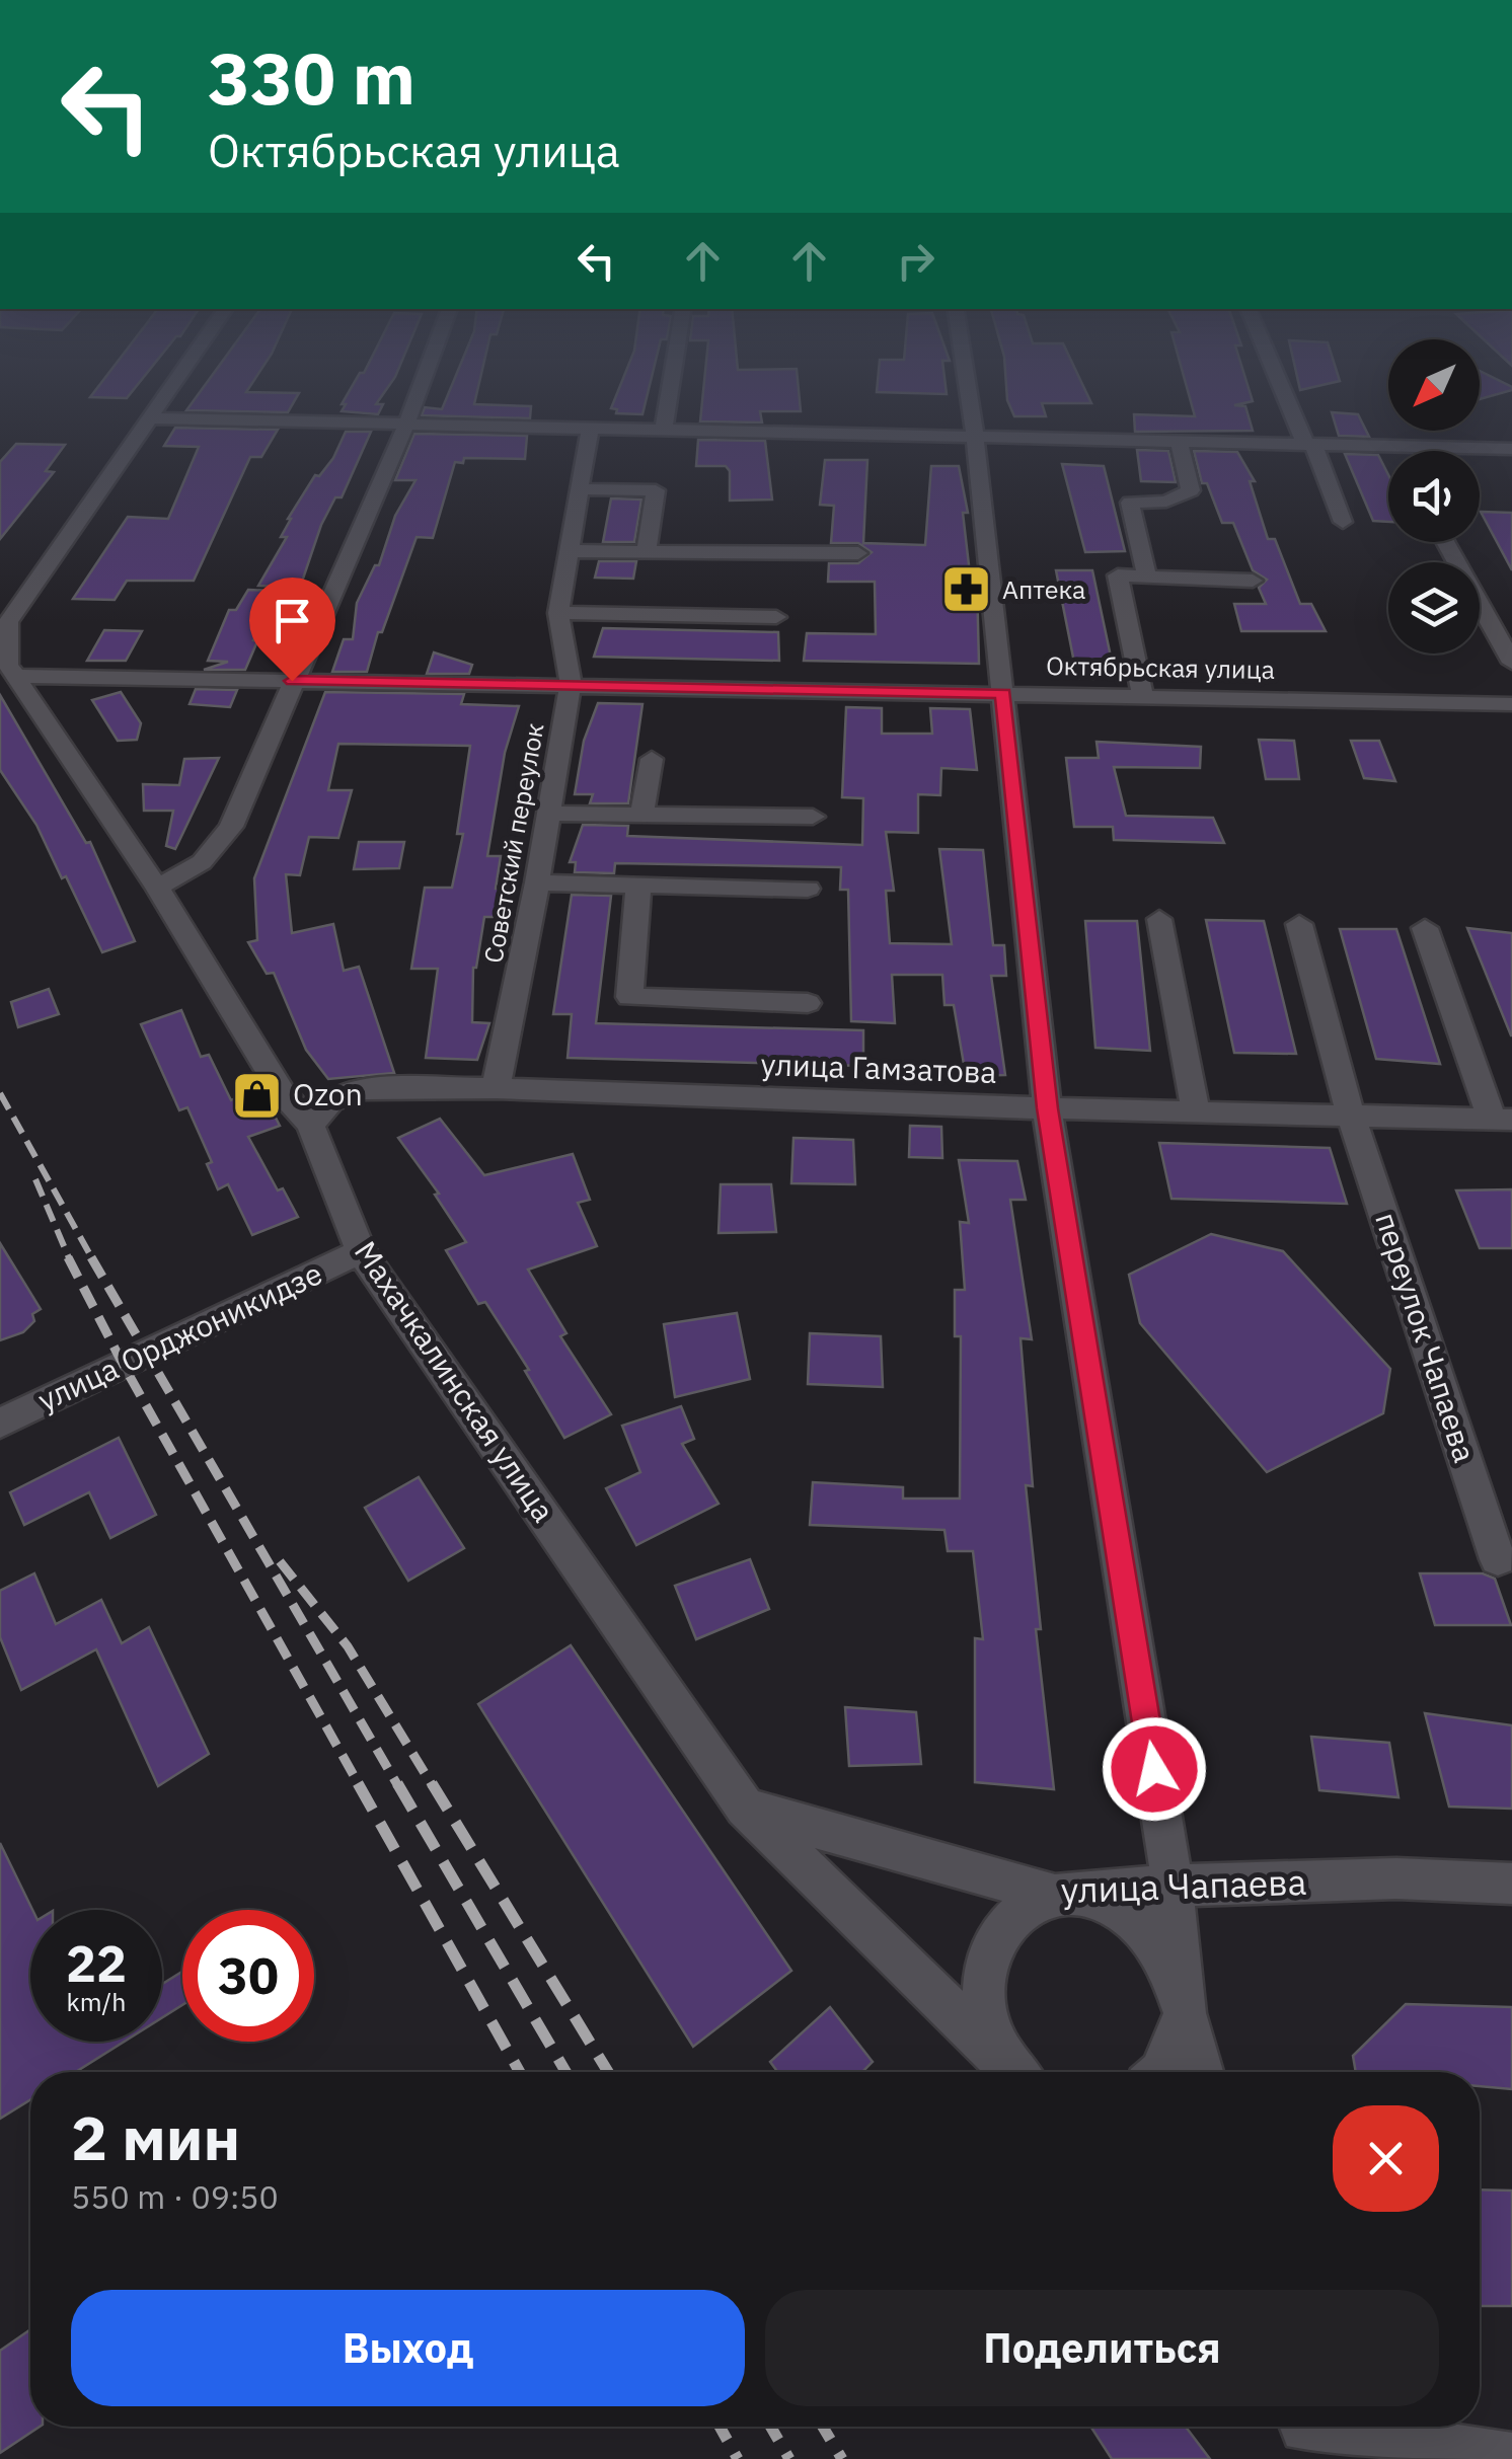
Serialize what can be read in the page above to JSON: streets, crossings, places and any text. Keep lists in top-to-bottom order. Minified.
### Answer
{"streets":{"street":["Октябрьская улица","Советский переулок","улица Гамзатова","улица Орджоникидзе","переулок Чапаева","Махачкалинская улица","улица Чапаева"]},"crossings":[["Октябрьская улица","Советский переулок"],["Октябрьская улица","Махачкалинская улица"],["Советский переулок","улица Гамзатова"],["улица Гамзатова","переулок Чапаева"],["улица Гамзатова","Махачкалинская улица"],["улица Орджоникидзе","Махачкалинская улица"],["Махачкалинская улица","улица Чапаева"]],"places":{"pharmacy":["Аптека"],"shop":["Ozon"]},"north":"bottom left","page":{"turn":["330 m","Октябрьская улица"],"speed":"22 km/h","limit":"30","heading":["2 мин","550 m · 09:50"],"buttons":["Выход","Поделиться"]}}
